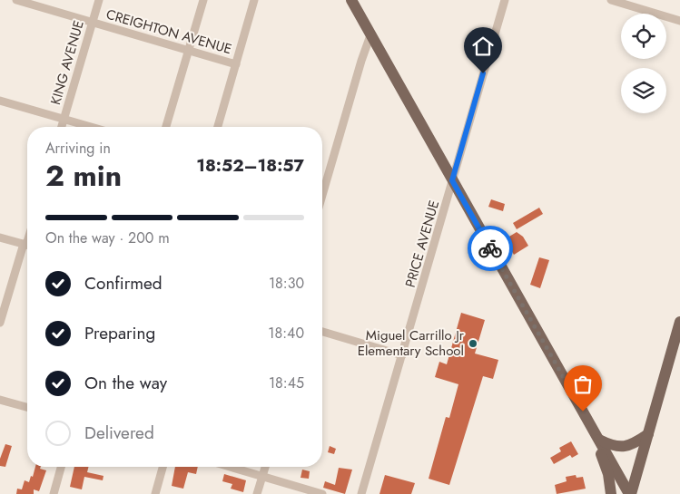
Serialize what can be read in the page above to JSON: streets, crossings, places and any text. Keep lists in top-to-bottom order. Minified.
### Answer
{"streets":{"street":["CREIGHTON AVENUE","KING AVENUE","PRICE AVENUE"]},"crossings":[["CREIGHTON AVENUE","KING AVENUE"]],"places":["Miguel Carrillo Jr Elementary School"],"page":{"heading":["2 min","Arriving in","18:52–18:57"],"bar":"On the way · 200 m","list":[["Confirmed","18:30"],["Preparing","18:40"],["On the way","18:45"],"Delivered"]}}
